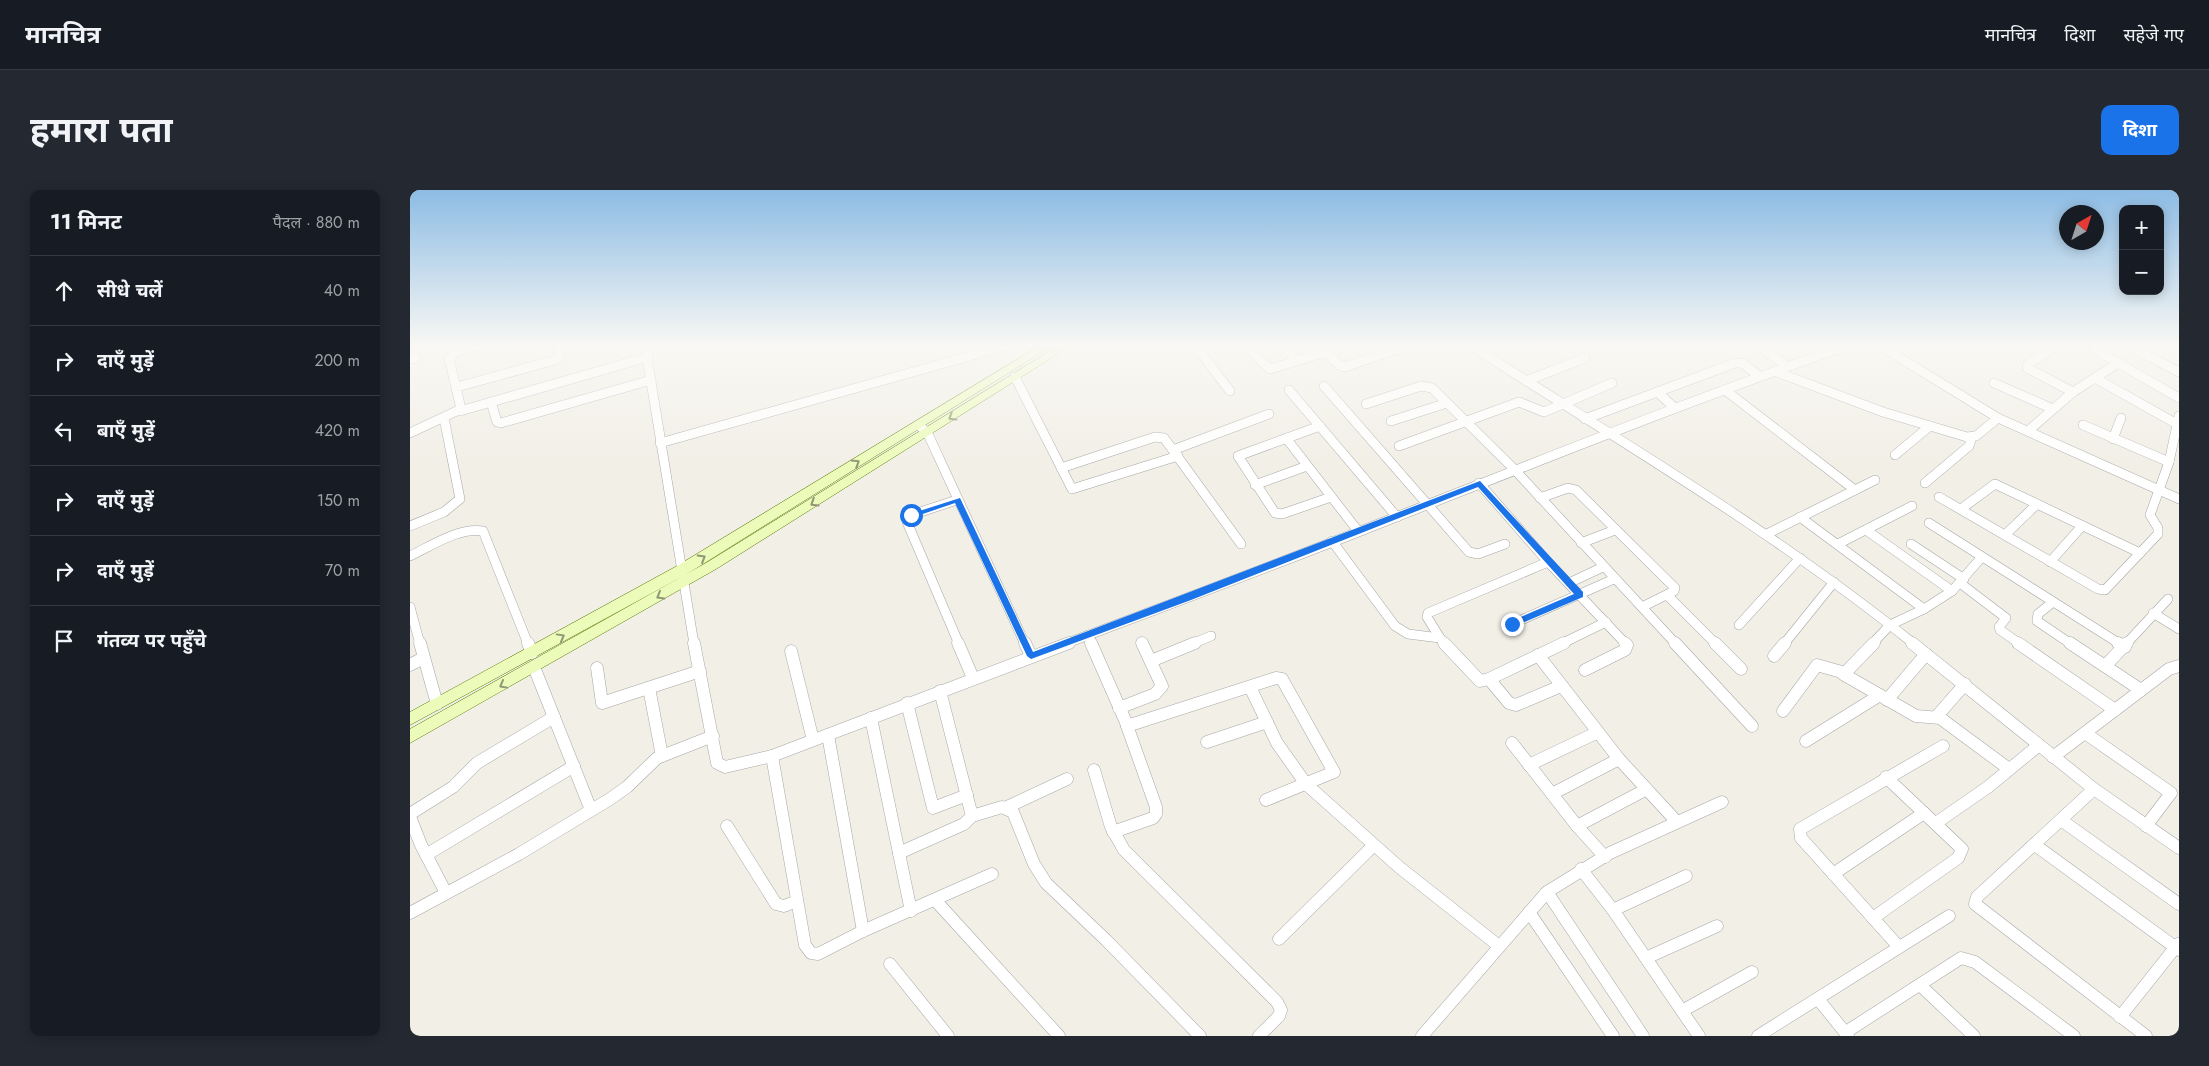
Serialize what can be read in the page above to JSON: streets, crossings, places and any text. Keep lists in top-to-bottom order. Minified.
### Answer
{"north":"top right","page":{"header":"मानचित्र","nav":["मानचित्र","दिशा","सहेजे गए"],"title":"हमारा पता","buttons":"दिशा","heading":["11 मिनट","पैदल · 880 m"],"map_buttons":["+","−"],"list":[["सीधे चलें","40 m"],["दाएँ मुड़ें","200 m"],["बाएँ मुड़ें","420 m"],["दाएँ मुड़ें","150 m"],["दाएँ मुड़ें","70 m"],"गंतव्य पर पहुँचे"]}}
